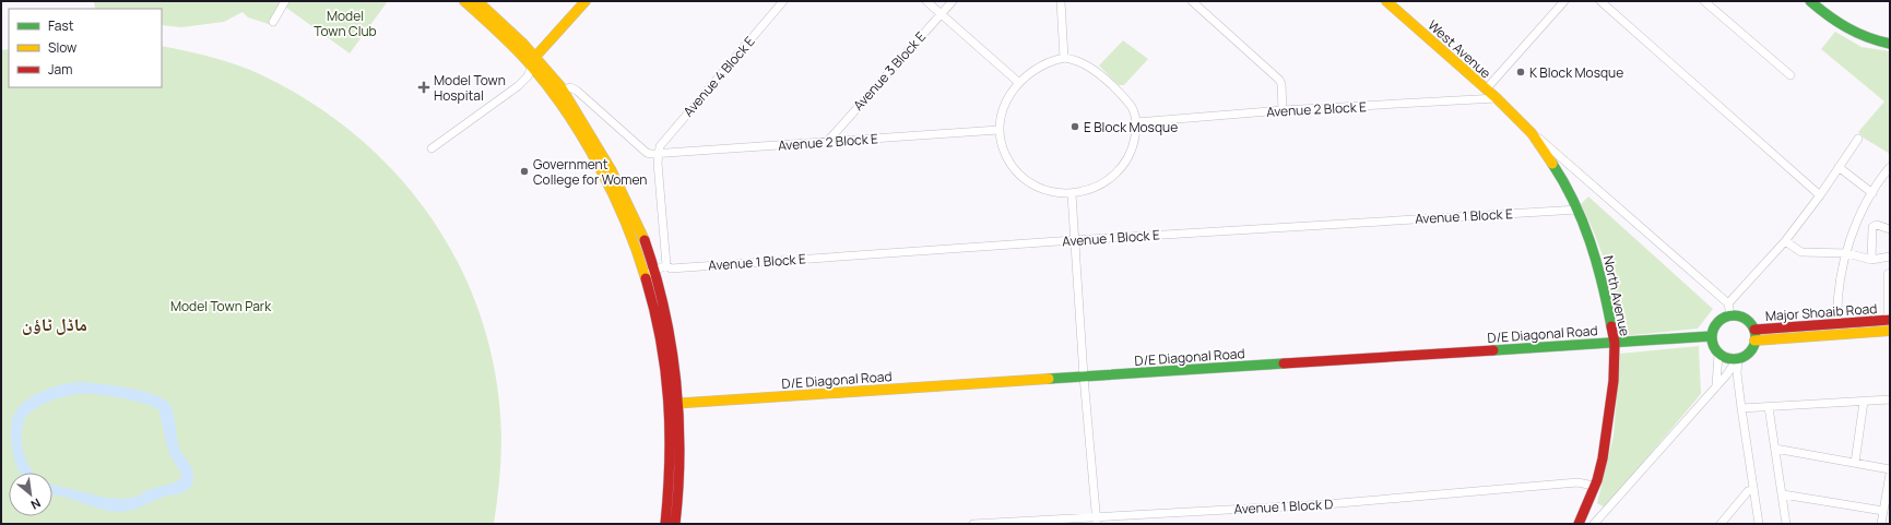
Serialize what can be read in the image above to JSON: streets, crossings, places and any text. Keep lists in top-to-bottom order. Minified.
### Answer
{"streets":{"street":["West Avenue","Avenue 3 Block E","Avenue 4 Block E","Avenue 2 Block E","Avenue 1 Block E","North Avenue","Major Shoaib Road","D/E Diagonal Road","Avenue 1 Block D"]},"crossings":[["West Avenue","Avenue 2 Block E"],["West Avenue","North Avenue"],["Avenue 3 Block E","Avenue 2 Block E"],["Avenue 4 Block E","Avenue 2 Block E"],["Avenue 2 Block E","North Avenue"],["Avenue 1 Block E","North Avenue"],["North Avenue","D/E Diagonal Road"],["North Avenue","Avenue 1 Block D"],["Major Shoaib Road","D/E Diagonal Road"]],"districts":["ماڈل ٹاؤن"],"parks":["Model Town Club","Model Town Park"],"places":{"other":["K Block Mosque","E Block Mosque","Government College for Women"],"health":["Model Town Hospital"]},"legend":["Fast","Slow","Jam"],"north":"bottom right"}
